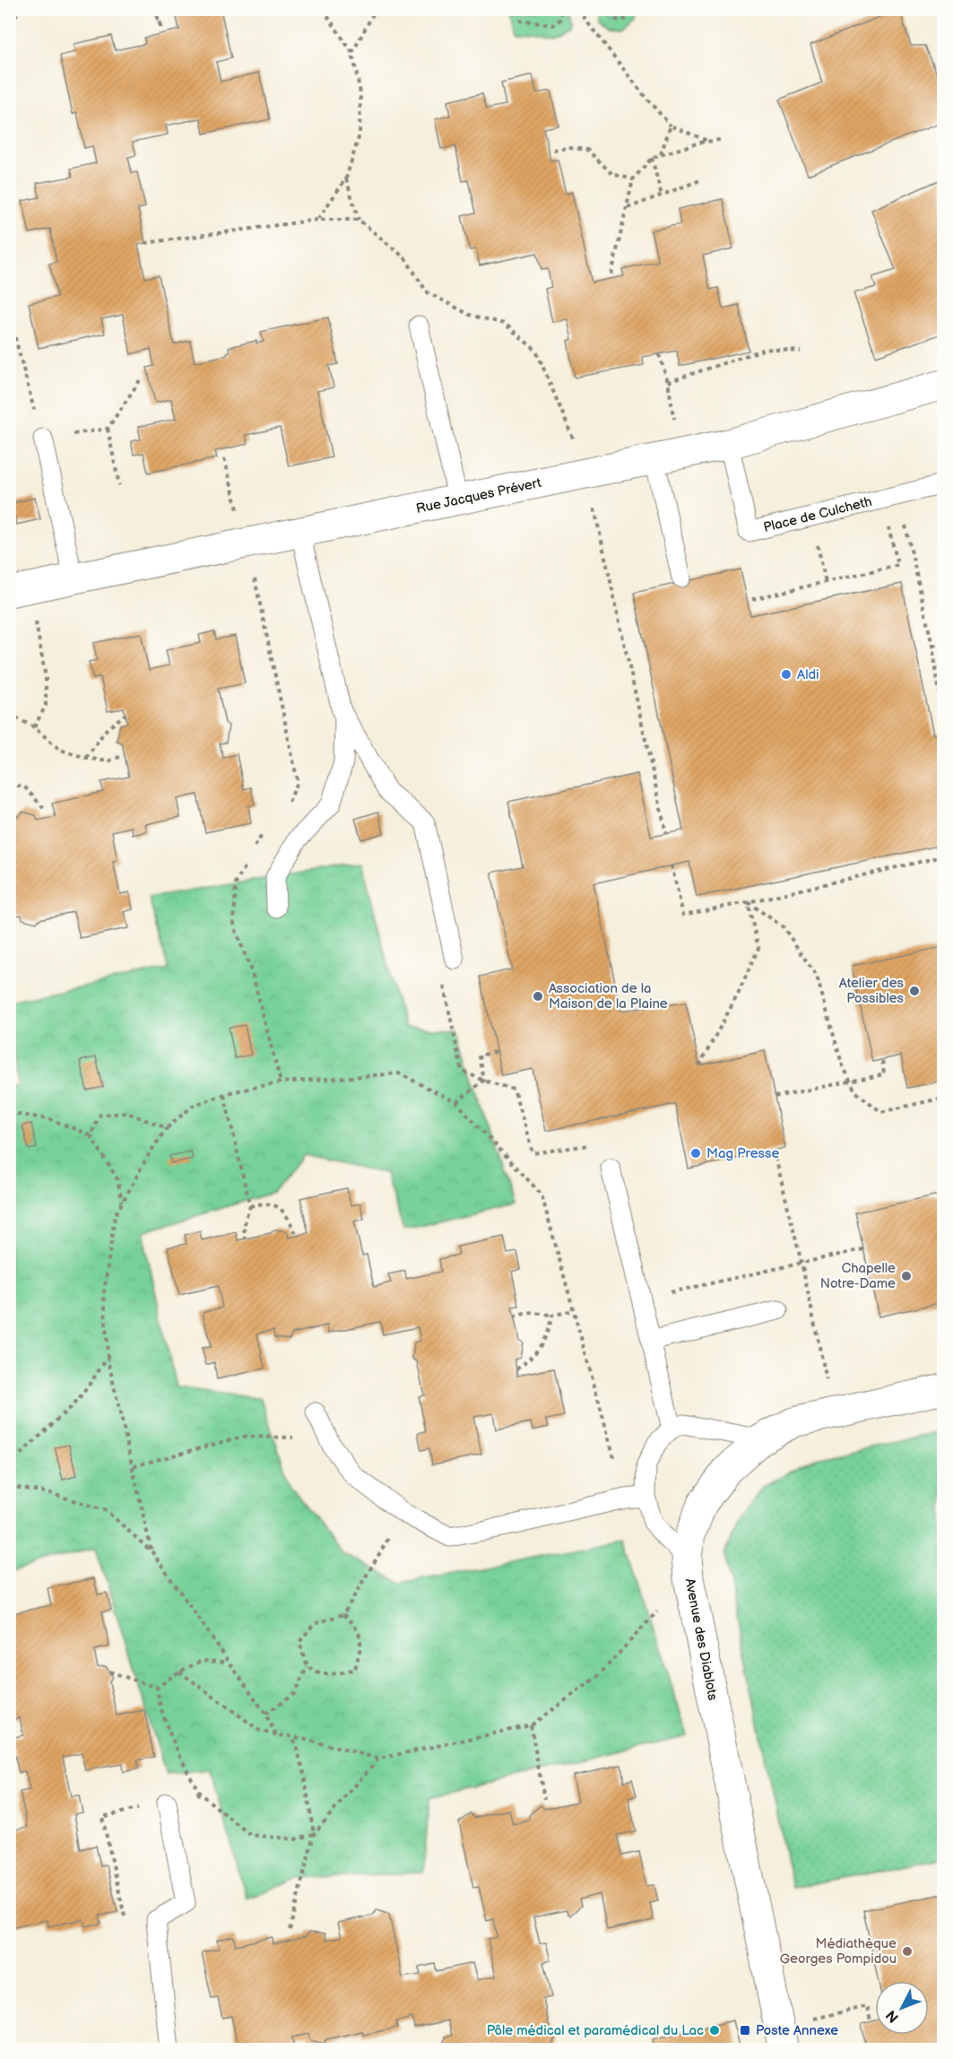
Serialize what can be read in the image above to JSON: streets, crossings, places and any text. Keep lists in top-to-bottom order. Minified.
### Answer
{"streets":{"street":["Rue Jacques Prévert","Avenue des Diablots"],"lane":["Place de Culcheth"]},"crossings":[["Rue Jacques Prévert","Place de Culcheth"]],"places":{"other":["Aldi","Atelier des Possibles","Association de la Maison de la Plaine","Mag Presse","Chapelle Notre-Dame","Médiathèque Georges Pompidou","Pôle médical et paramédical du Lac"],"transit":["Poste Annexe"]},"north":"bottom left"}
